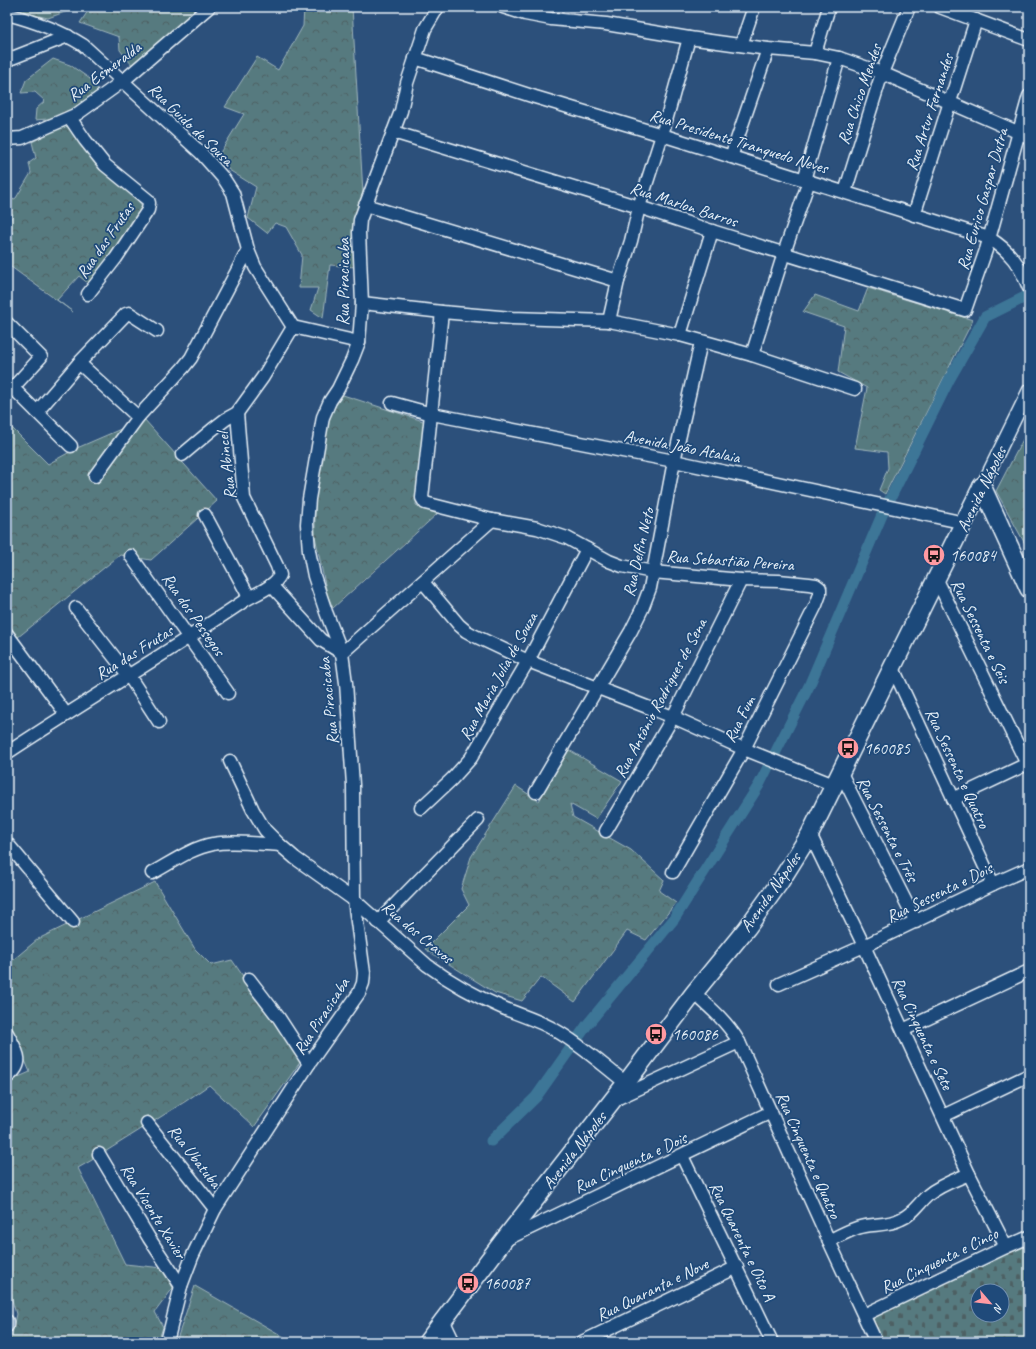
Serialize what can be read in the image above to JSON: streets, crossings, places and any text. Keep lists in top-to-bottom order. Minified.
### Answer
{"streets":{"main road":["Avenida Nápoles"],"street":["Rua Esmeralda","Rua Chico Mendes","Rua Artur Fernandes","Rua Guido de Sousa","Rua Presidente Tranquedo Neves","Rua Eurico Gaspar Dutra","Rua Marlon Barros","Rua das Frutas","Rua Piracicaba","Avenida João Atalaia","Rua Abincel","Rua Delfin Neto","Rua Sebastião Pereira","Rua dos Pessegos","Rua Sessenta e Seis","Rua Maria Julia de Souza","Rua Antônio Rodrigues de Sena","Rua Fum","Rua Sessenta e Quatro","Rua Sessenta e Três","Rua Sessenta e Dois","Rua dos Cravos","Rua Cinquenta e Sete","Rua Cinquenta e Quatro","Rua Ubatuba","Rua Cinquenta e Dois","Rua Vicente Xavier","Rua Quarenta e Oito A","Rua Cinquenta e Cinco","Rua Quaranta e Nove"]},"crossings":[["Rua Esmeralda","Rua Guido de Sousa"],["Rua Esmeralda","Rua das Frutas"],["Rua Chico Mendes","Rua Presidente Tranquedo Neves"],["Rua Artur Fernandes","Rua Presidente Tranquedo Neves"],["Rua Presidente Tranquedo Neves","Rua Eurico Gaspar Dutra"],["Rua Presidente Tranquedo Neves","Rua Piracicaba"],["Rua Eurico Gaspar Dutra","Rua Marlon Barros"],["Rua Marlon Barros","Rua Piracicaba"],["Rua das Frutas","Rua Abincel"],["Rua das Frutas","Rua dos Pessegos"],["Rua Piracicaba","Rua dos Cravos"],["Rua Piracicaba","Rua Ubatuba"],["Rua Piracicaba","Rua Vicente Xavier"],["Avenida João Atalaia","Avenida Nápoles"],["Avenida João Atalaia","Rua Delfin Neto"],["Avenida João Atalaia","Rua Sebastião Pereira"],["Avenida Nápoles","Rua Sessenta e Seis"],["Avenida Nápoles","Rua Sessenta e Quatro"],["Avenida Nápoles","Rua Sessenta e Três"],["Avenida Nápoles","Rua dos Cravos"],["Avenida Nápoles","Rua Cinquenta e Sete"],["Avenida Nápoles","Rua Cinquenta e Quatro"],["Avenida Nápoles","Rua Cinquenta e Dois"],["Rua Delfin Neto","Rua Sebastião Pereira"],["Rua Sebastião Pereira","Rua Maria Julia de Souza"],["Rua Sebastião Pereira","Rua Antônio Rodrigues de Sena"],["Rua Sebastião Pereira","Rua Fum"],["Rua Sessenta e Quatro","Rua Sessenta e Dois"],["Rua Sessenta e Três","Rua Sessenta e Dois"],["Rua Sessenta e Dois","Rua Cinquenta e Sete"],["Rua Cinquenta e Sete","Rua Cinquenta e Cinco"],["Rua Cinquenta e Quatro","Rua Cinquenta e Dois"],["Rua Cinquenta e Quatro","Rua Cinquenta e Cinco"],["Rua Cinquenta e Dois","Rua Quarenta e Oito A"],["Rua Quarenta e Oito A","Rua Quaranta e Nove"]],"places":{"bus stop":["160084","160085","160086","160087"]},"north":"bottom right"}
